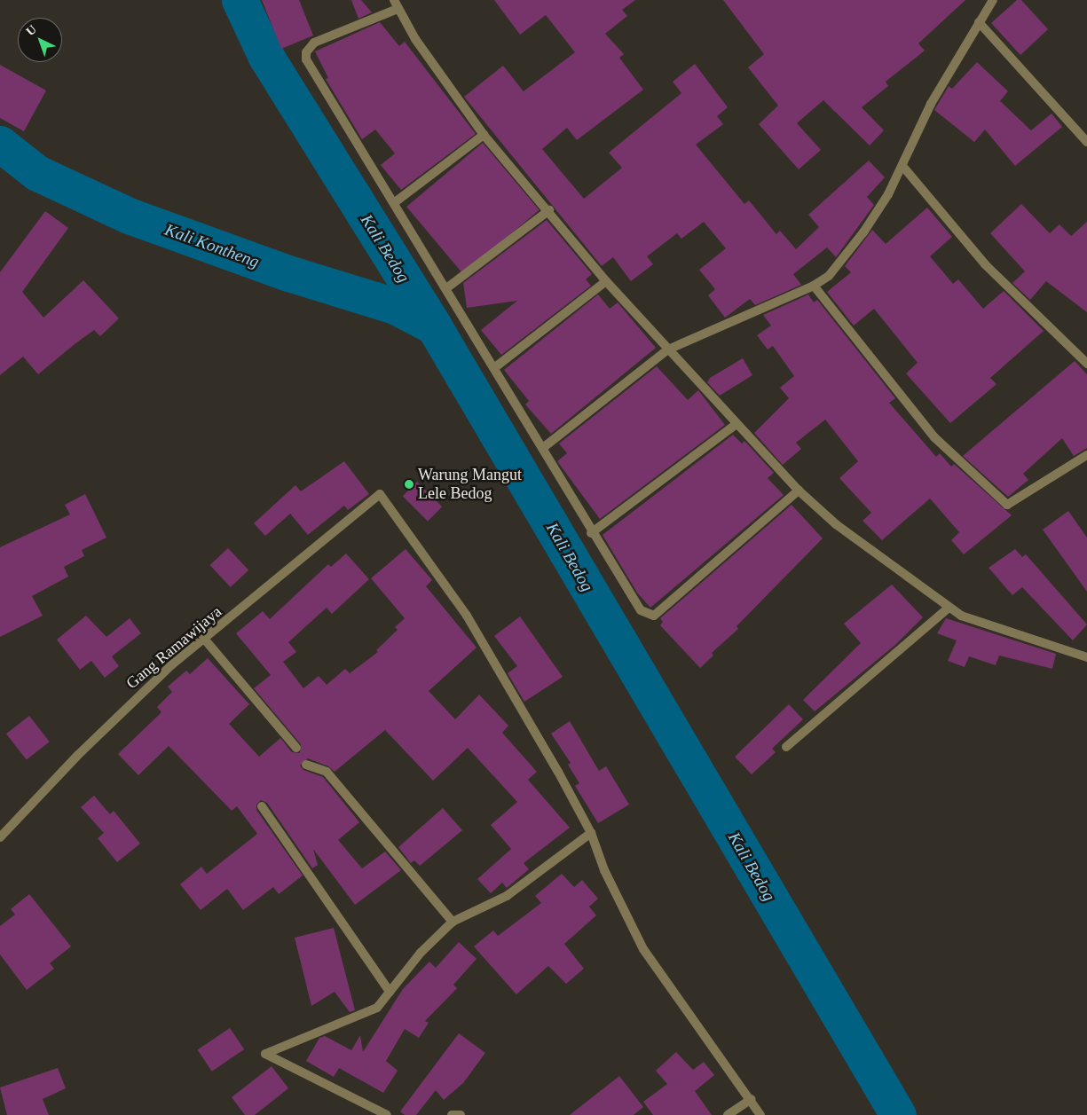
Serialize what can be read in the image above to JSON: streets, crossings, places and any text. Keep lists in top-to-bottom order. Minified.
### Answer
{"streets":{"street":["Gang Ramawijaya"]},"water":["Kali Kontheng","Kali Bedog"],"places":["Warung Mangut Lele Bedog"],"north":"top left"}
